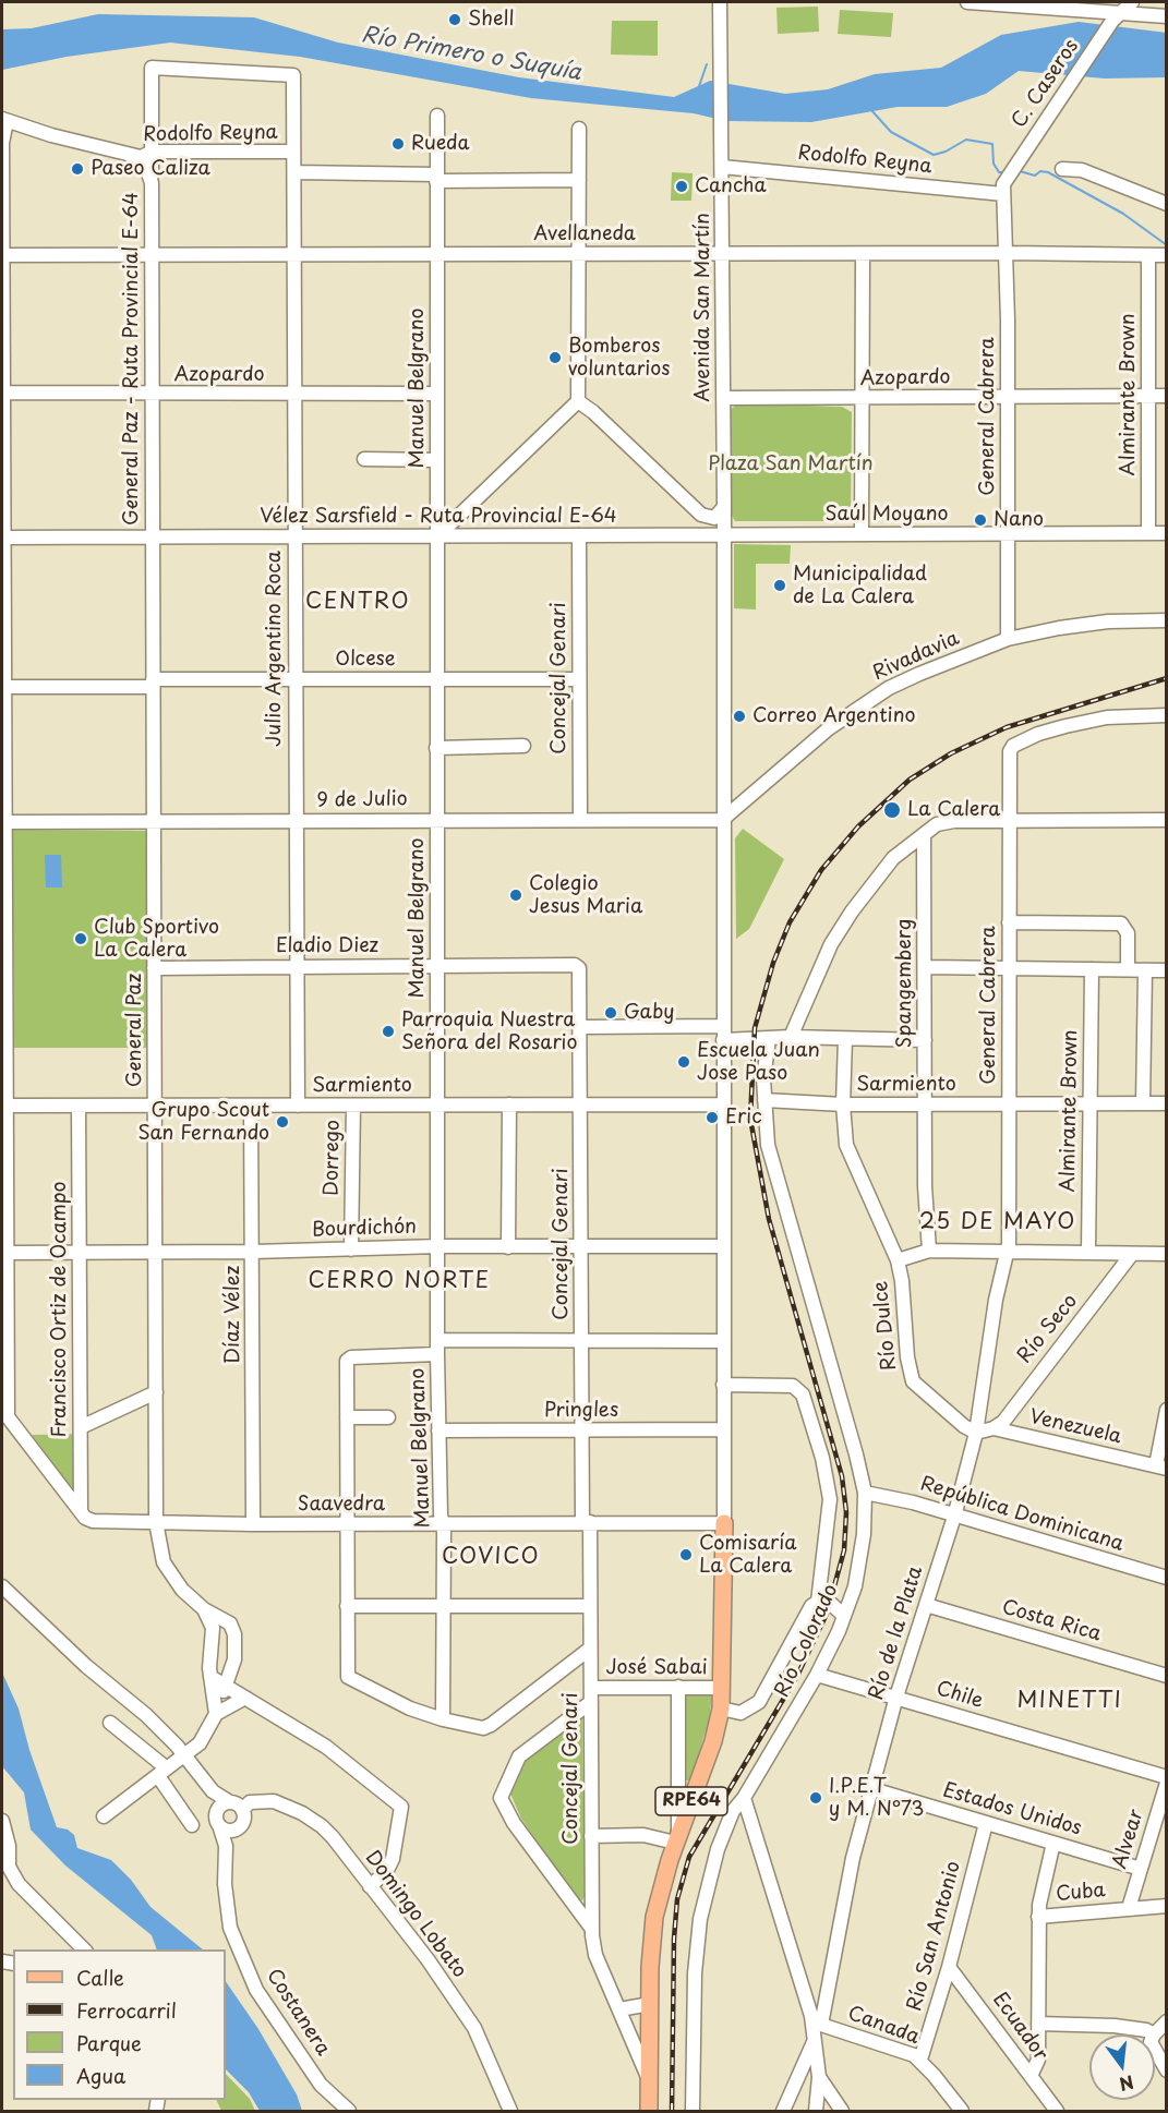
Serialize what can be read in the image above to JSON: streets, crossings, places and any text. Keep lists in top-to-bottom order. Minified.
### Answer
{"streets":{"main road":["RPE64"],"street":["C. Caseros","Rodolfo Reyna","Avellaneda","Avenida San Martín","General Paz - Ruta Provincial E-64","Azopardo","Manuel Belgrano","Almirante Brown","General Cabrera","Saúl Moyano","Vélez Sarsfield - Ruta Provincial E-64","Julio Argentino Roca","Rivadavia","Olcese","Concejal Genari","9 de Julio","Eladio Diez","Spangemberg","General Paz","Sarmiento","Dorrego","Bourdichón","Francisco Ortiz de Ocampo","Díaz Vélez","Río Dulce","Río Seco","Pringles","Venezuela","Saavedra","República Dominicana","Costa Rica","Río de la Plata","Río Colorado","José Sabai","Chile","Estados Unidos","Alvear","Cuba","Domingo Lobato","Río San Antonio","Costanera","Canada","Ecuador"]},"crossings":[["C. Caseros","Rodolfo Reyna"],["C. Caseros","General Cabrera"],["Rodolfo Reyna","Avenida San Martín"],["Rodolfo Reyna","General Paz - Ruta Provincial E-64"],["Rodolfo Reyna","General Cabrera"],["Rodolfo Reyna","Julio Argentino Roca"],["Avellaneda","Avenida San Martín"],["Avellaneda","General Paz - Ruta Provincial E-64"],["Avellaneda","Manuel Belgrano"],["Avellaneda","Almirante Brown"],["Avellaneda","General Cabrera"],["Avellaneda","Julio Argentino Roca"],["Avenida San Martín","Azopardo"],["Avenida San Martín","Saúl Moyano"],["Avenida San Martín","Vélez Sarsfield - Ruta Provincial E-64"],["Avenida San Martín","RPE64"],["General Paz - Ruta Provincial E-64","Azopardo"],["General Paz - Ruta Provincial E-64","Vélez Sarsfield - Ruta Provincial E-64"],["General Paz - Ruta Provincial E-64","General Paz"],["Azopardo","Manuel Belgrano"],["Azopardo","Almirante Brown"],["Azopardo","General Cabrera"],["Azopardo","Julio Argentino Roca"],["Manuel Belgrano","Vélez Sarsfield - Ruta Provincial E-64"],["Manuel Belgrano","Olcese"],["Manuel Belgrano","9 de Julio"],["Manuel Belgrano","Eladio Diez"],["Manuel Belgrano","Sarmiento"],["Manuel Belgrano","Bourdichón"],["Manuel Belgrano","Pringles"],["Manuel Belgrano","Saavedra"],["Almirante Brown","Saúl Moyano"],["Almirante Brown","Sarmiento"],["General Cabrera","Saúl Moyano"],["General Cabrera","Rivadavia"],["General Cabrera","Sarmiento"],["General Cabrera","Río de la Plata"],["Saúl Moyano","Vélez Sarsfield - Ruta Provincial E-64"],["Saúl Moyano","RPE64"],["Vélez Sarsfield - Ruta Provincial E-64","Julio Argentino Roca"],["Vélez Sarsfield - Ruta Provincial E-64","Concejal Genari"],["Vélez Sarsfield - Ruta Provincial E-64","General Paz"],["Vélez Sarsfield - Ruta Provincial E-64","RPE64"],["Julio Argentino Roca","Olcese"],["Julio Argentino Roca","9 de Julio"],["Julio Argentino Roca","Eladio Diez"],["Julio Argentino Roca","Sarmiento"],["Rivadavia","9 de Julio"],["Rivadavia","RPE64"],["Olcese","Concejal Genari"],["Olcese","General Paz"],["Concejal Genari","9 de Julio"],["Concejal Genari","Eladio Diez"],["Concejal Genari","Sarmiento"],["Concejal Genari","Bourdichón"],["Concejal Genari","Pringles"],["Concejal Genari","Saavedra"],["Concejal Genari","José Sabai"],["Concejal Genari","RPE64"],["9 de Julio","General Paz"],["9 de Julio","RPE64"],["Eladio Diez","General Paz"],["Spangemberg","Sarmiento"],["General Paz","Sarmiento"],["General Paz","Bourdichón"],["General Paz","Saavedra"],["General Paz","Costanera"],["Sarmiento","Dorrego"],["Sarmiento","Francisco Ortiz de Ocampo"],["Sarmiento","Díaz Vélez"],["Sarmiento","Río Dulce"],["Sarmiento","Río Colorado"],["Sarmiento","RPE64"],["Dorrego","Bourdichón"],["Bourdichón","Francisco Ortiz de Ocampo"],["Bourdichón","Díaz Vélez"],["Bourdichón","RPE64"],["Francisco Ortiz de Ocampo","Saavedra"],["Díaz Vélez","Saavedra"],["Río Dulce","Venezuela"],["Río Dulce","Río de la Plata"],["Río Seco","Venezuela"],["Pringles","RPE64"],["Venezuela","Río de la Plata"],["Saavedra","RPE64"],["República Dominicana","Río de la Plata"],["República Dominicana","Río Colorado"],["Costa Rica","Río de la Plata"],["Río de la Plata","Chile"],["Río de la Plata","Estados Unidos"],["Río de la Plata","Canada"],["Río Colorado","Chile"],["José Sabai","RPE64"],["Chile","Alvear"],["Estados Unidos","Alvear"],["Estados Unidos","Río San Antonio"],["Alvear","Cuba"],["Domingo Lobato","Costanera"],["Río San Antonio","Canada"],["Río San Antonio","Ecuador"]],"districts":["CENTRO","25 DE MAYO","CERRO NORTE","COVICO","MINETTI"],"water":["Río Primero o Suquía"],"parks":["Plaza San Martín"],"places":["Shell","Rueda","Paseo Caliza","Cancha","Bomberos voluntarios","Nano","Municipalidad de La Calera","Correo Argentino","La Calera","Colegio Jesus Maria","Club Sportivo La Calera","Gaby","Parroquia Nuestra Señora del Rosario","Escuela Juan Jose Paso","Eric","Grupo Scout San Fernando","Comisaría La Calera","I.P.E.T y M. N°73"],"legend":["Calle","Ferrocarril","Parque","Agua"],"north":"bottom"}
